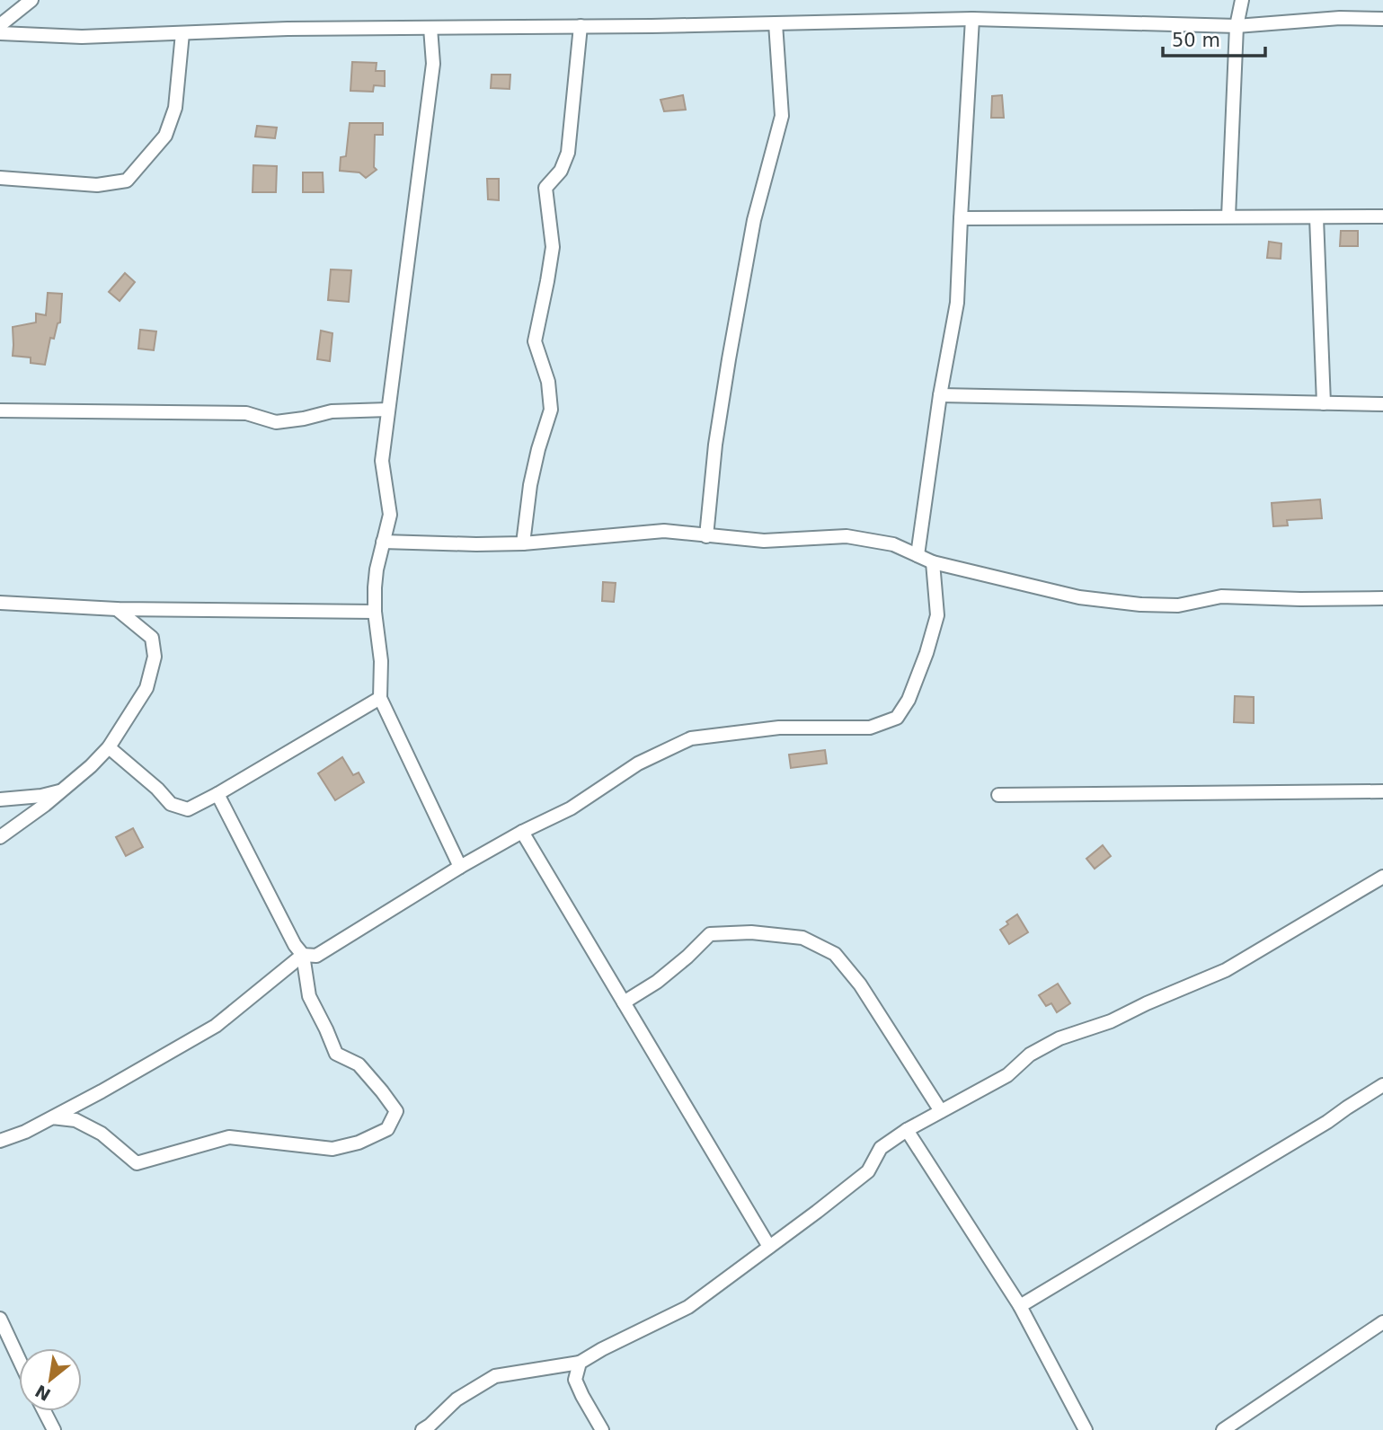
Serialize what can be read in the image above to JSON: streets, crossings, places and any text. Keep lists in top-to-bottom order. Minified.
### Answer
{"scale_bar":"50 m","north":"bottom left"}
